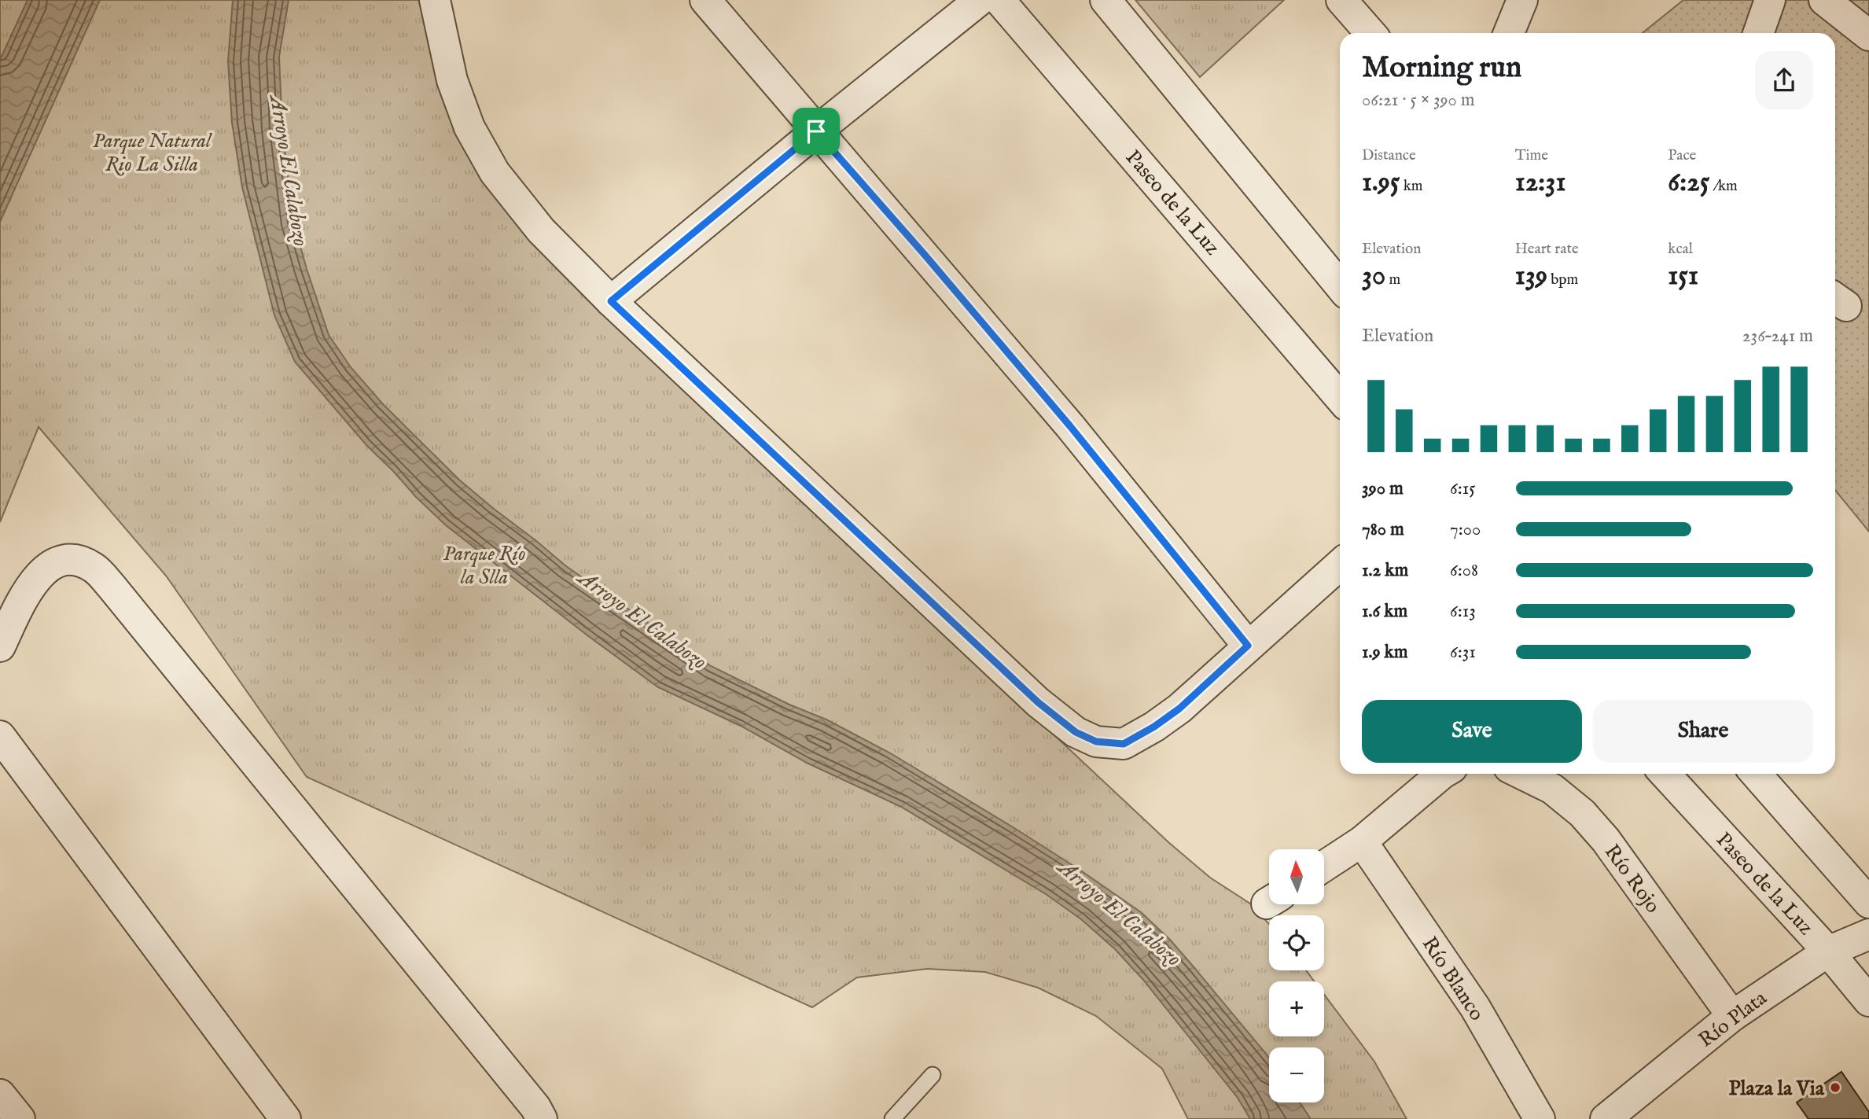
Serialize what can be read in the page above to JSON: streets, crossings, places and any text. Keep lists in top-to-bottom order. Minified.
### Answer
{"streets":{"street":["Paseo de la Luz","Río Rojo","Río Blanco","Río Plata"]},"crossings":[["Paseo de la Luz","Río Plata"],["Río Rojo","Río Plata"]],"water":["Arroyo El Calabozo"],"parks":["Parque Natural Rio La Silla","Parque Río la Slla"],"places":["Plaza la Via"],"north":"top","page":{"heading":["Morning run","06:21 · 5 × 390 m"],"stats":[["Distance","1.95 km"],["Time","12:31"],["Pace","6:25 /km"],["Elevation","30 m"],["Heart rate","139 bpm"],["kcal","151"]],"chart":["Elevation","236–241 m"],"list":[{"name":"390 m","note":"6:15"},{"name":"780 m","note":"7:00"},{"name":"1.2 km","note":"6:08"},{"name":"1.6 km","note":"6:13"},{"name":"1.9 km","note":"6:31"}],"buttons":["Save","Share"],"map_buttons":["+","−"]}}
